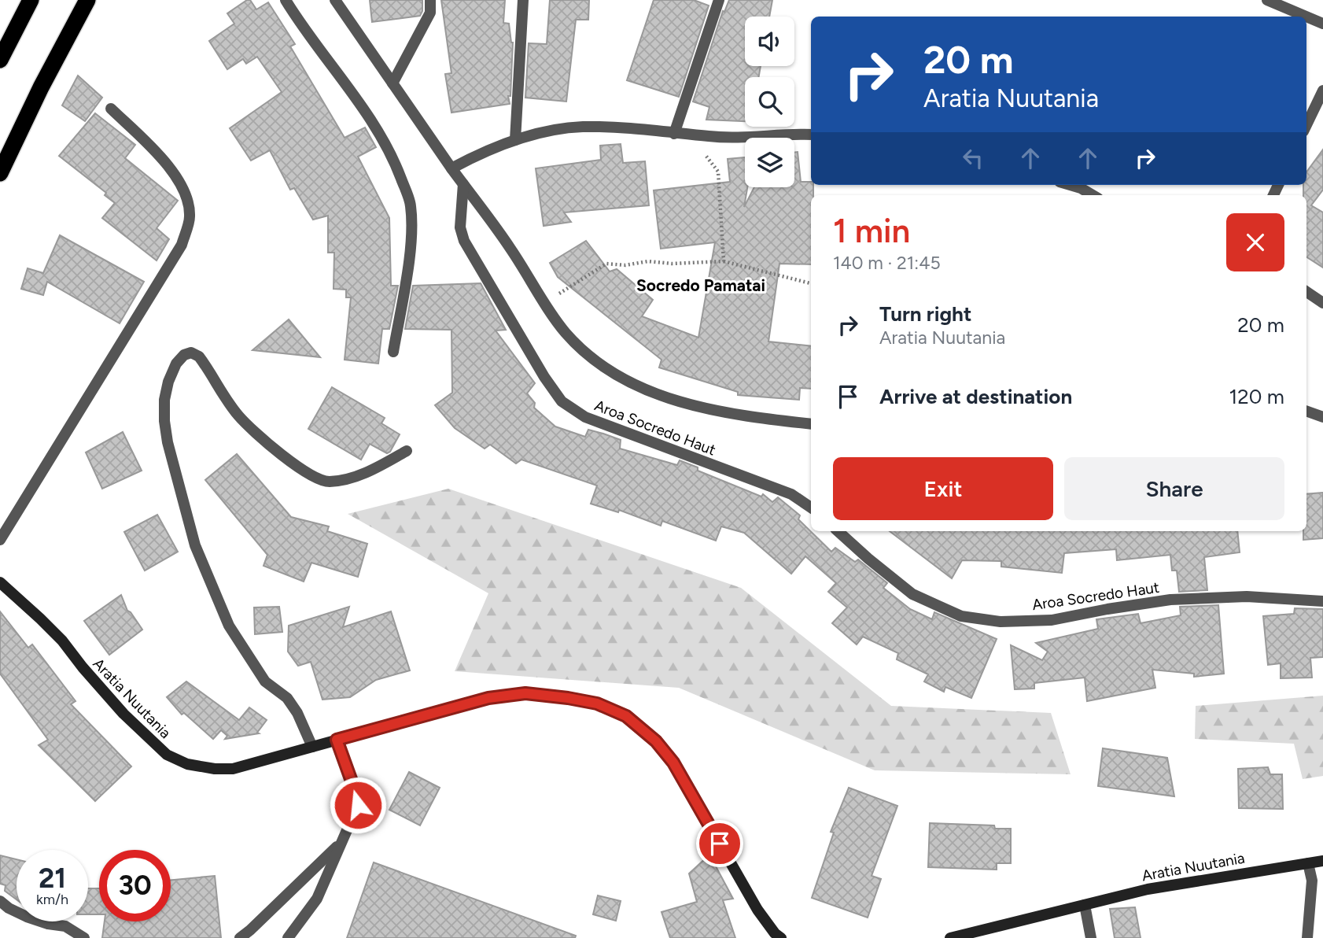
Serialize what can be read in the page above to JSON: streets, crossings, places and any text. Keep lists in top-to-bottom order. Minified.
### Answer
{"streets":{"street":["Aroa Socredo Haut","Aratia Nuutania"]},"districts":["Socredo Pamatai"],"page":{"turn":["20 m","Aratia Nuutania"],"heading":["1 min","140 m · 21:45"],"list":[{"name":"Turn right","note":"Aratia Nuutania","value":"20 m"},{"name":"Arrive at destination","value":"120 m"}],"buttons":["Exit","Share"],"speed":"21 km/h","limit":"30"}}
